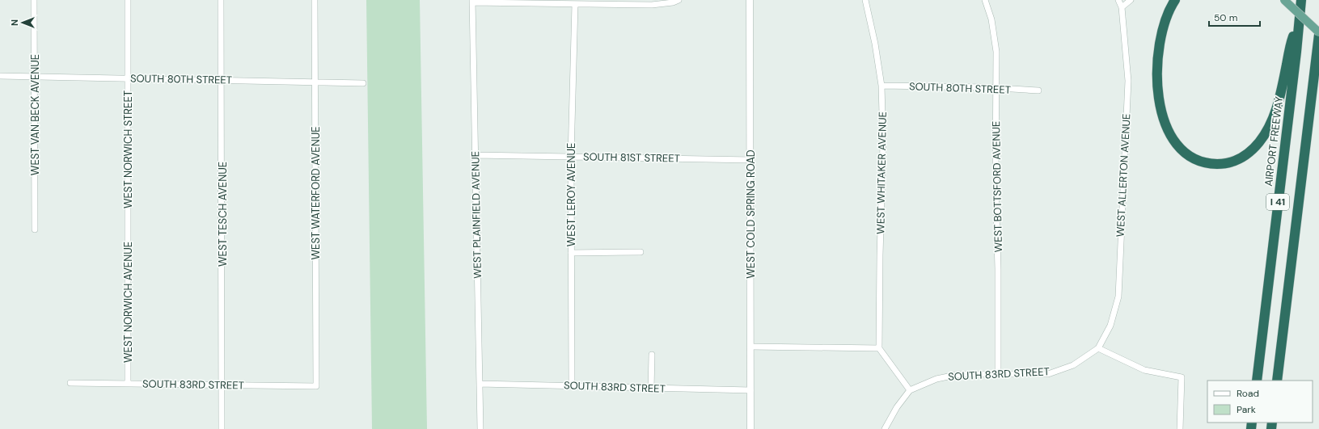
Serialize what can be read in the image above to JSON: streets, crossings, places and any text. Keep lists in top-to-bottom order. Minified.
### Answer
{"streets":{"highway":["AIRPORT FREEWAY","I 41"],"street":["SOUTH 80TH STREET","WEST VAN BECK AVENUE","WEST NORWICH STREET","SOUTH 81ST STREET","WEST WHITAKER AVENUE","WEST ALLERTON AVENUE","WEST BOTTSFORD AVENUE","WEST WATERFORD AVENUE","WEST LEROY AVENUE","WEST TESCH AVENUE","WEST COLD SPRING ROAD","WEST PLAINFIELD AVENUE","WEST NORWICH AVENUE","SOUTH 83RD STREET"]},"crossings":[["SOUTH 80TH STREET","WEST VAN BECK AVENUE"],["SOUTH 80TH STREET","WEST NORWICH STREET"],["SOUTH 80TH STREET","WEST WHITAKER AVENUE"],["SOUTH 80TH STREET","WEST BOTTSFORD AVENUE"],["SOUTH 80TH STREET","WEST WATERFORD AVENUE"],["SOUTH 80TH STREET","WEST TESCH AVENUE"],["WEST NORWICH STREET","WEST NORWICH AVENUE"],["SOUTH 81ST STREET","WEST LEROY AVENUE"],["SOUTH 81ST STREET","WEST COLD SPRING ROAD"],["SOUTH 81ST STREET","WEST PLAINFIELD AVENUE"],["WEST ALLERTON AVENUE","SOUTH 83RD STREET"],["WEST BOTTSFORD AVENUE","SOUTH 83RD STREET"],["WEST WATERFORD AVENUE","SOUTH 83RD STREET"],["WEST LEROY AVENUE","SOUTH 83RD STREET"],["WEST TESCH AVENUE","SOUTH 83RD STREET"],["WEST COLD SPRING ROAD","SOUTH 83RD STREET"],["WEST PLAINFIELD AVENUE","SOUTH 83RD STREET"],["WEST NORWICH AVENUE","SOUTH 83RD STREET"]],"legend":["Road","Park"],"scale_bar":"50 m","north":"left"}
